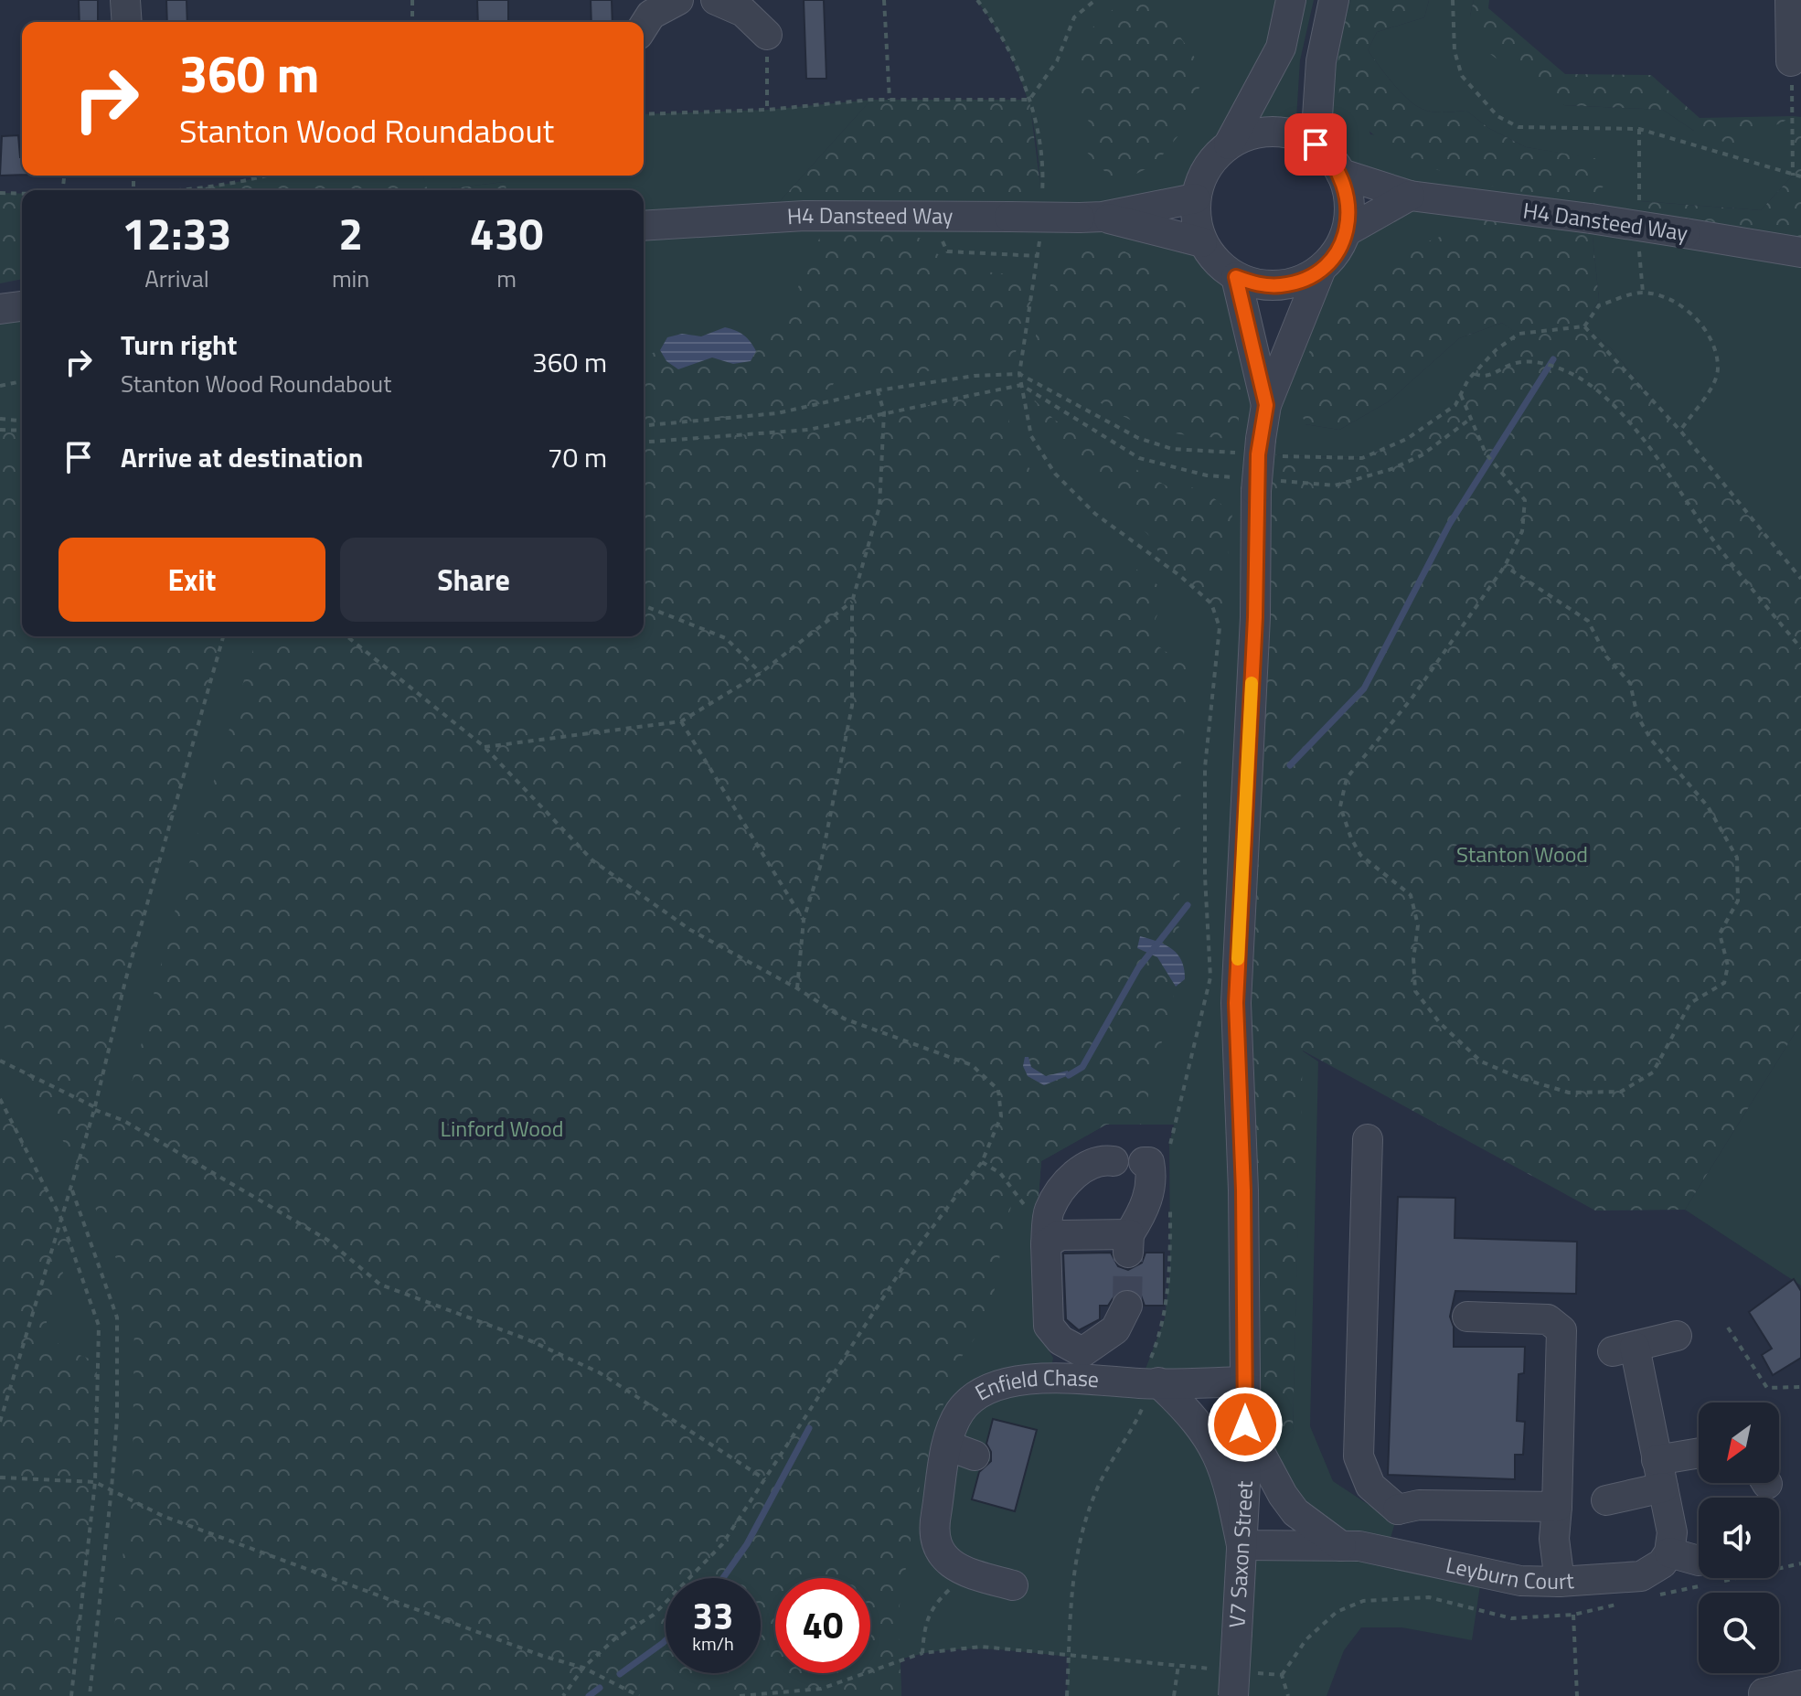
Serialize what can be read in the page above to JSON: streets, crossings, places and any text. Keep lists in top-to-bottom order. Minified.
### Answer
{"streets":{"street":["H4 Dansteed Way","Enfield Chase","V7 Saxon Street","Leyburn Court"]},"crossings":[["H4 Dansteed Way","V7 Saxon Street"],["Enfield Chase","V7 Saxon Street"],["V7 Saxon Street","Leyburn Court"]],"parks":["Stanton Wood","Linford Wood"],"north":"bottom left","page":{"turn":["360 m","Stanton Wood Roundabout"],"eta":["12:33","Arrival","2","min","430","m"],"list":[{"name":"Turn right","note":"Stanton Wood Roundabout","value":"360 m"},{"name":"Arrive at destination","value":"70 m"}],"buttons":["Exit","Share"],"speed":"33 km/h","limit":"40"}}
